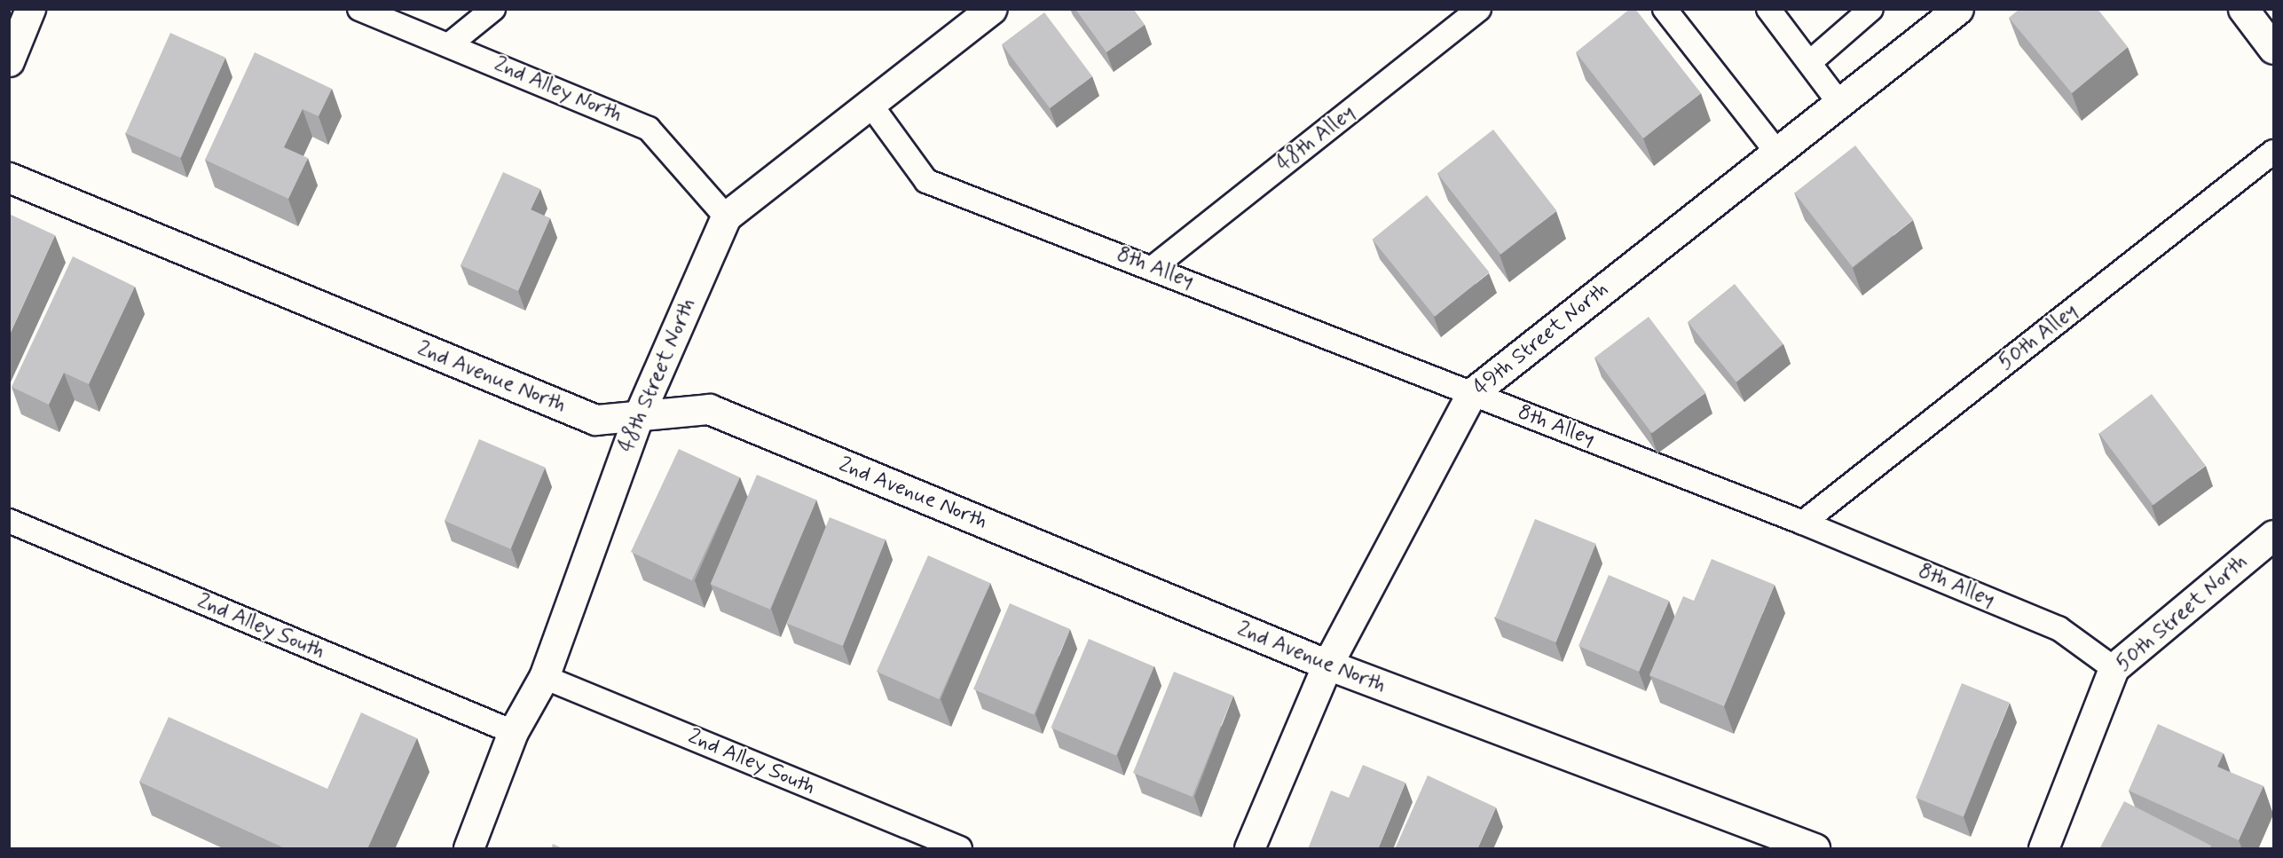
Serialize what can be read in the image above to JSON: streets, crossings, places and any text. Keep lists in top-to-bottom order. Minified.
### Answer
{"streets":{"street":["49th Street North","48th Street North","2nd Avenue North","50th Street North"],"lane":["2nd Alley North","48th Alley","8th Alley","50th Alley","2nd Alley South"]},"crossings":[["2nd Alley North","48th Street North"],["48th Alley","8th Alley"],["8th Alley","50th Alley"],["8th Alley","49th Street North"],["8th Alley","48th Street North"],["8th Alley","50th Street North"],["49th Street North","2nd Avenue North"],["48th Street North","2nd Avenue North"],["48th Street North","2nd Alley South"]]}
